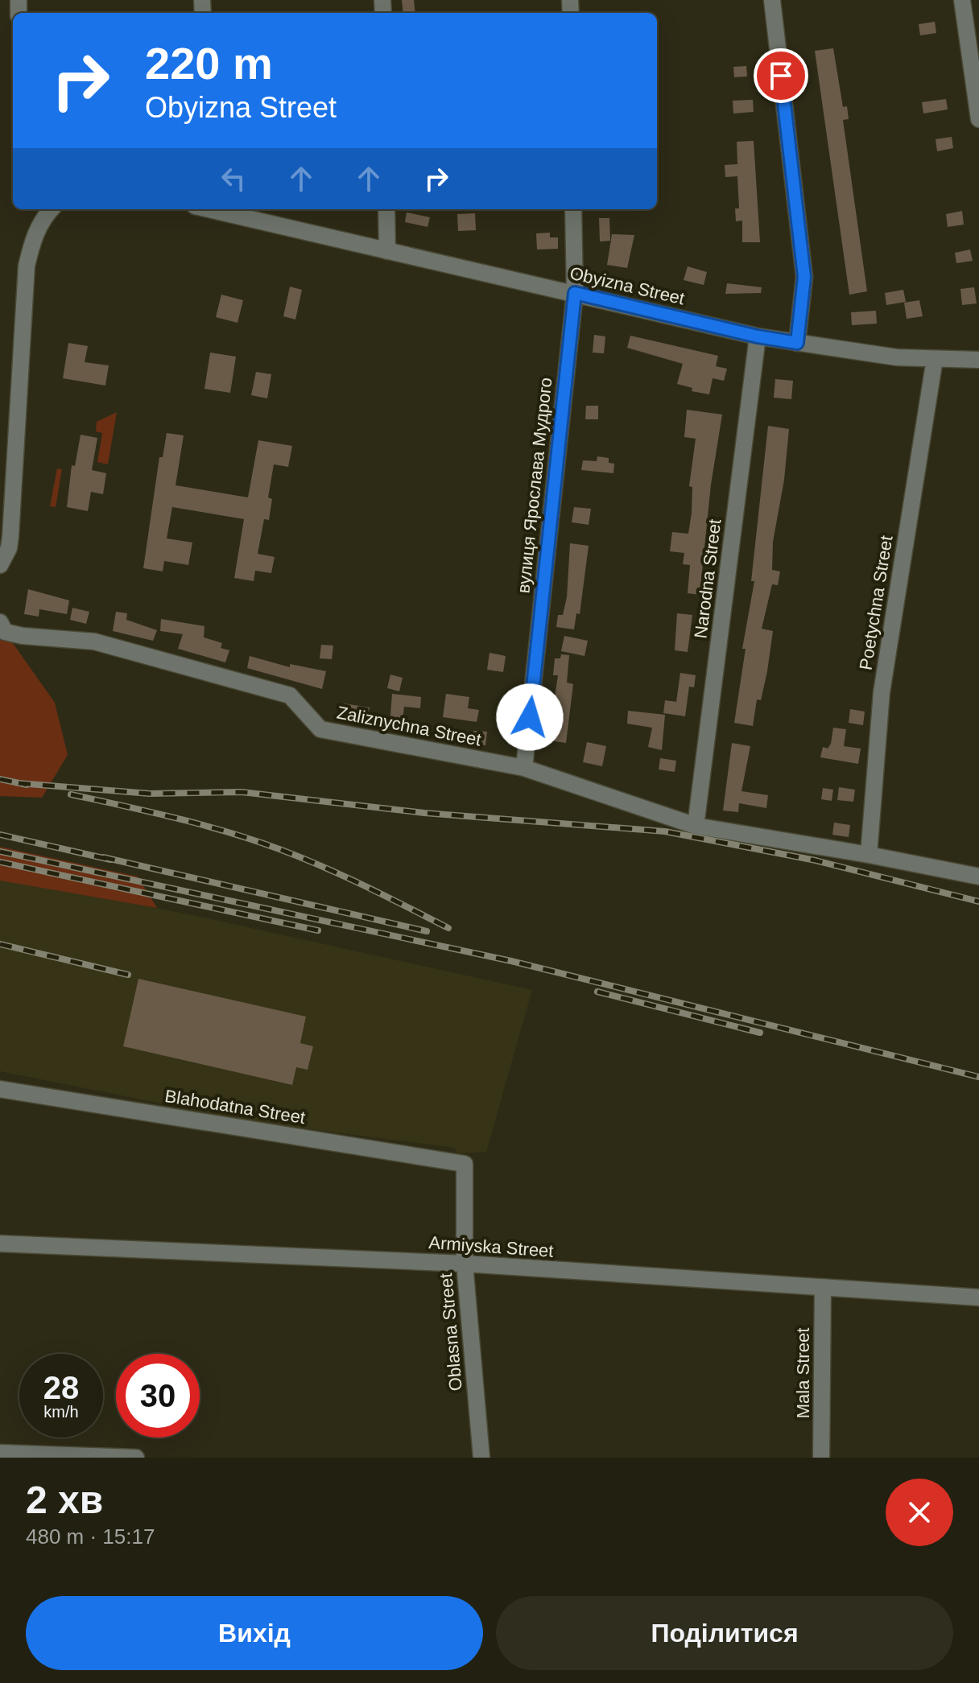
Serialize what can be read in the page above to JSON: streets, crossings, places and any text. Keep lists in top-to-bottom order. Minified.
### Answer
{"streets":{"street":["Obyizna Street","вулиця Ярослава Мудрого","Narodna Street","Poetychna Street","Zaliznychna Street","Blahodatna Street","Armiyska Street","Oblasna Street","Mala Street"]},"crossings":[["Obyizna Street","вулиця Ярослава Мудрого"],["Obyizna Street","Narodna Street"],["Obyizna Street","Poetychna Street"],["вулиця Ярослава Мудрого","Zaliznychna Street"],["Narodna Street","Zaliznychna Street"],["Poetychna Street","Zaliznychna Street"],["Blahodatna Street","Oblasna Street"],["Armiyska Street","Oblasna Street"],["Armiyska Street","Mala Street"]],"page":{"turn":["220 m","Obyizna Street"],"speed":"28 km/h","limit":"30","heading":["2 хв","480 m · 15:17"],"buttons":["Вихід","Поділитися"]}}
